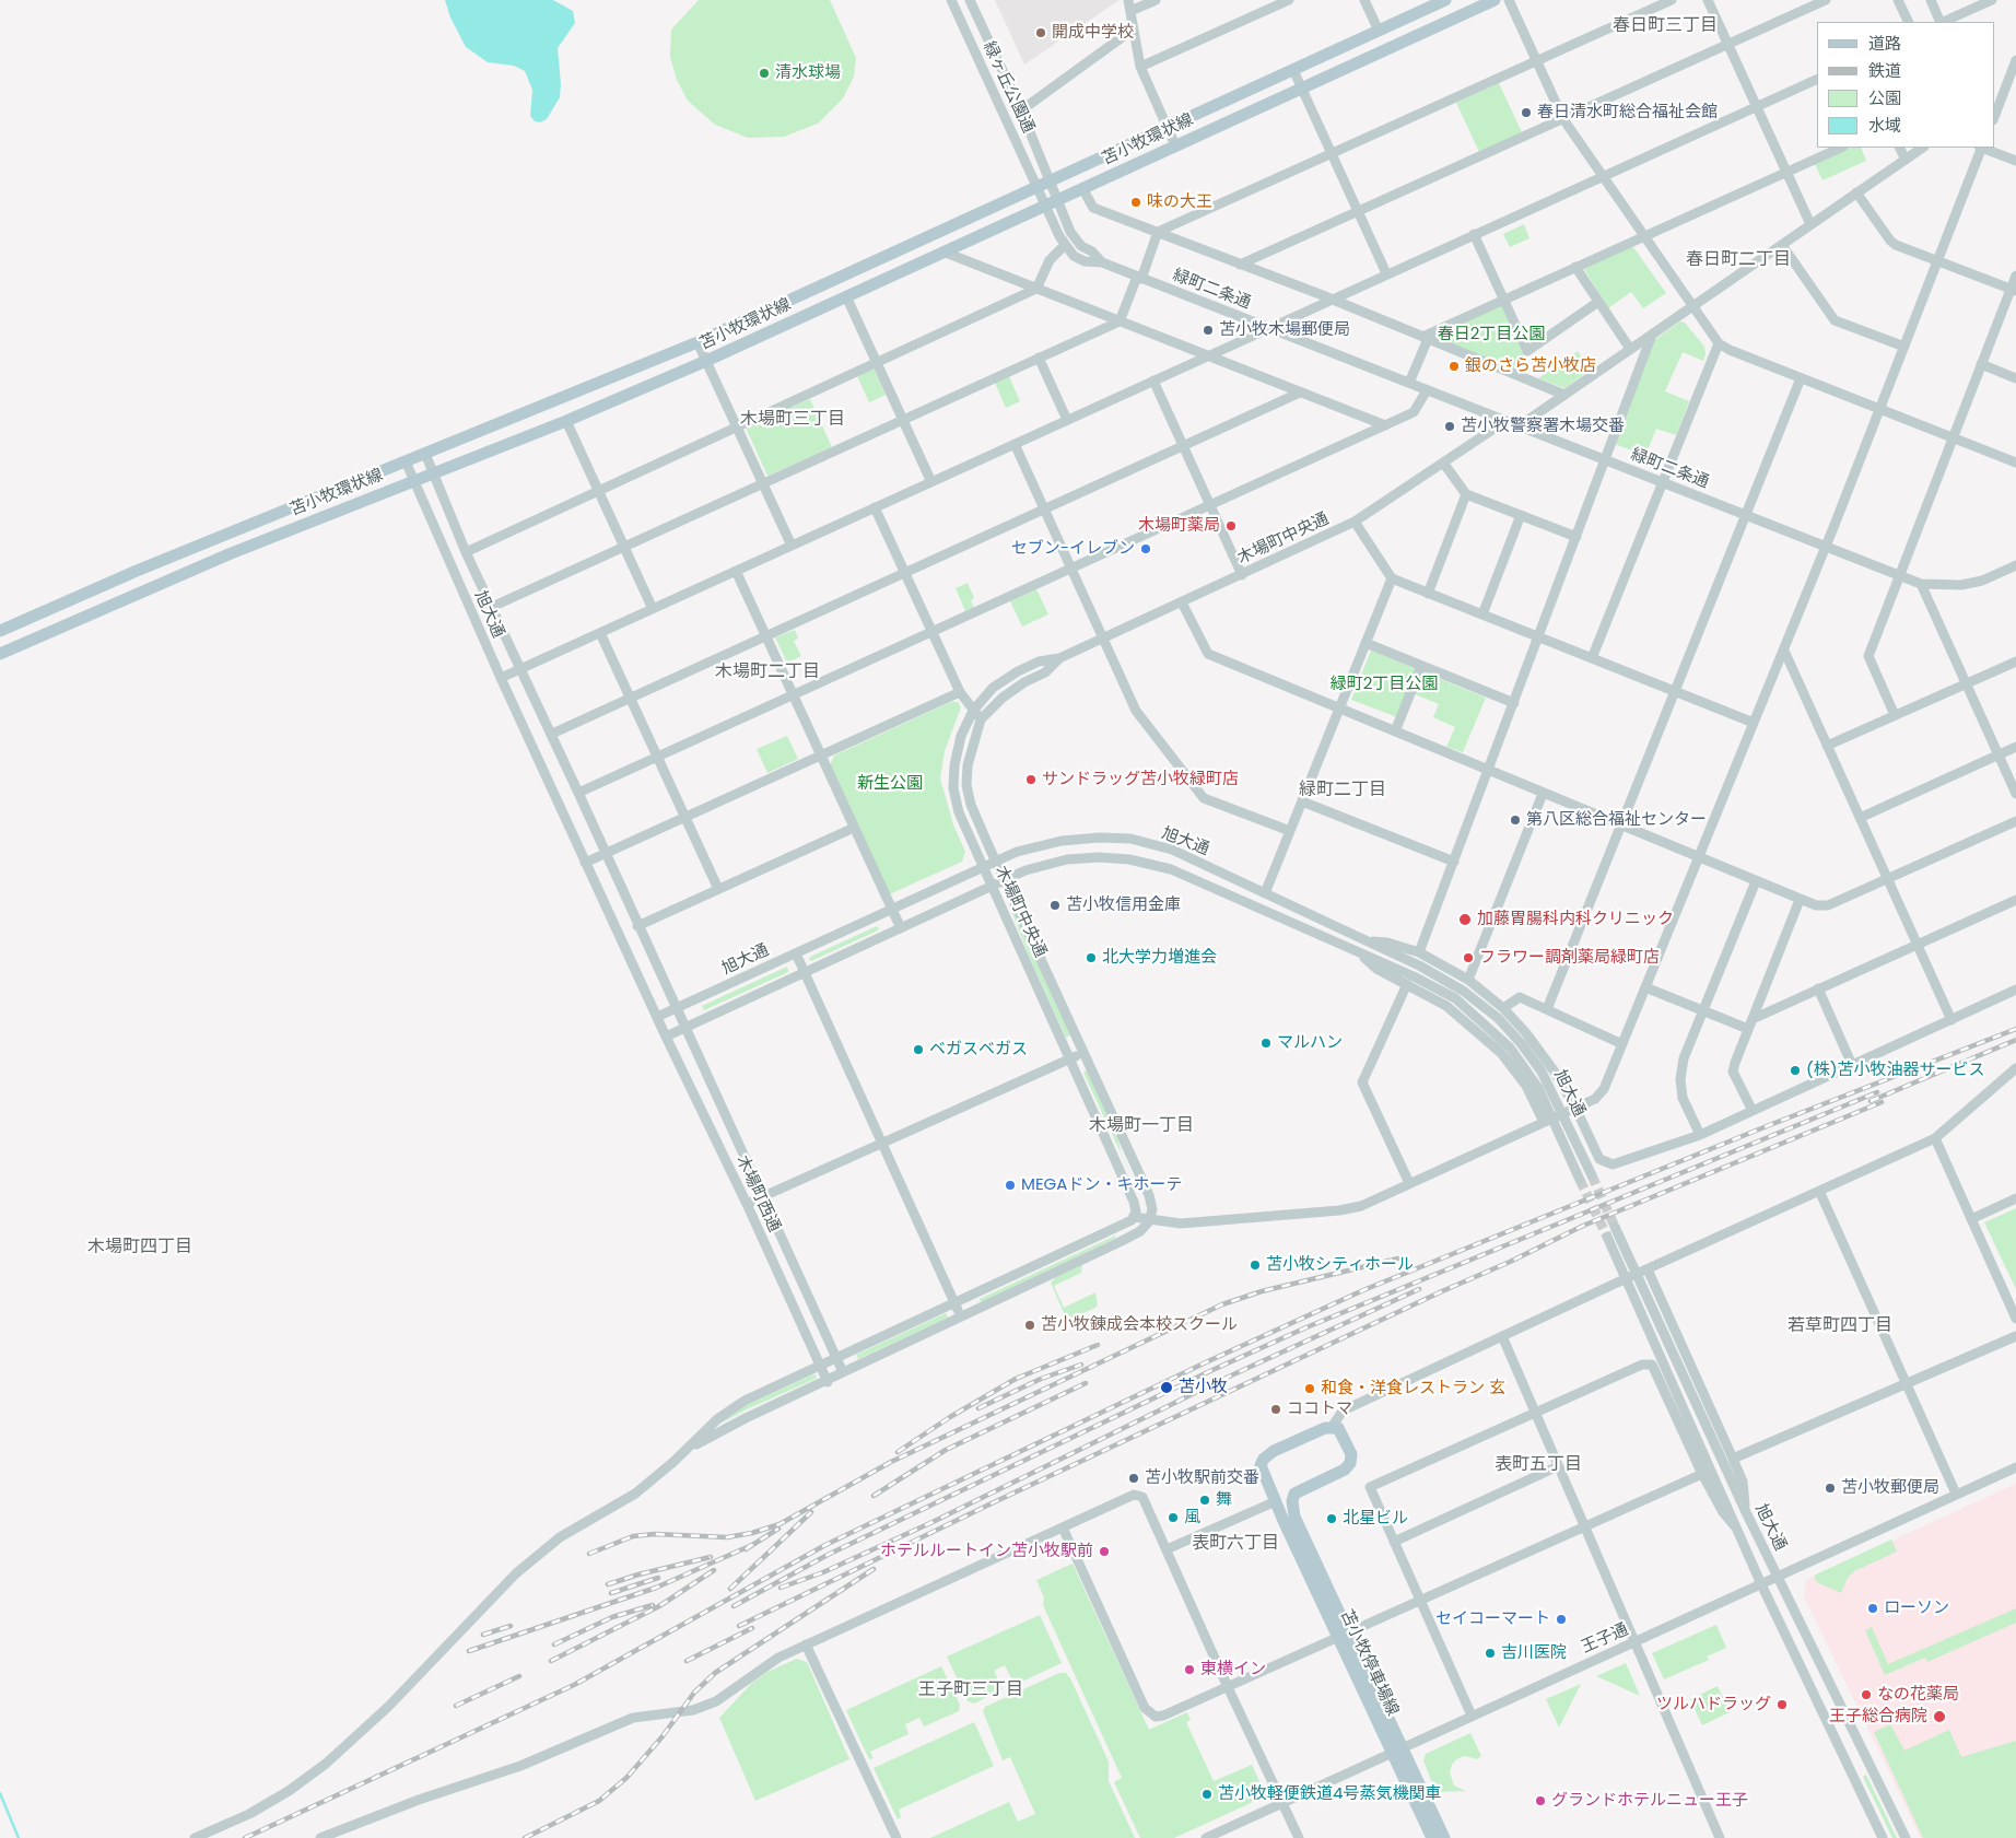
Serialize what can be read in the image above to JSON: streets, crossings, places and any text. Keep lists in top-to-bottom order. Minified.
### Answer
{"streets":{"main road":["苫小牧環状線","苫小牧停車場線"],"street":["緑ヶ丘公園通","緑町二条通","木場町中央通","旭大通","木場町西通","王子通"]},"crossings":[["緑ヶ丘公園通","苫小牧環状線"],["緑ヶ丘公園通","緑町二条通"],["苫小牧環状線","緑町二条通"],["苫小牧環状線","旭大通"],["緑町二条通","木場町中央通"],["木場町中央通","旭大通"],["旭大通","木場町西通"],["旭大通","王子通"],["王子通","苫小牧停車場線"]],"districts":["春日町三丁目","春日町二丁目","木場町三丁目","木場町二丁目","緑町二丁目","木場町一丁目","木場町四丁目","若草町四丁目","表町五丁目","表町六丁目","王子町三丁目"],"parks":["春日2丁目公園","緑町2丁目公園","新生公園"],"places":["開成中学校","清水球場","春日清水町総合福祉会館","味の大王","苫小牧木場郵便局","銀のさら苫小牧店","苫小牧警察署木場交番","木場町薬局","セブン-イレブン","サンドラッグ苫小牧緑町店","第八区総合福祉センター","苫小牧信用金庫","加藤胃腸科内科クリニック","北大学力増進会","フラワー調剤薬局緑町店","マルハン","ベガスベガス","(株)苫小牧油器サービス","MEGAドン・キホーテ","苫小牧シティホール","苫小牧錬成会本校スクール","苫小牧","和食・洋食レストラン 玄","ココトマ","苫小牧駅前交番","苫小牧郵便局","舞","風","北星ビル","ホテルルートイン苫小牧駅前","ローソン","セイコーマート","吉川医院","東横イン","なの花薬局","ツルハドラッグ","王子総合病院","苫小牧軽便鉄道4号蒸気機関車","グランドホテルニュー王子"],"legend":["道路","鉄道","公園","水域"]}
